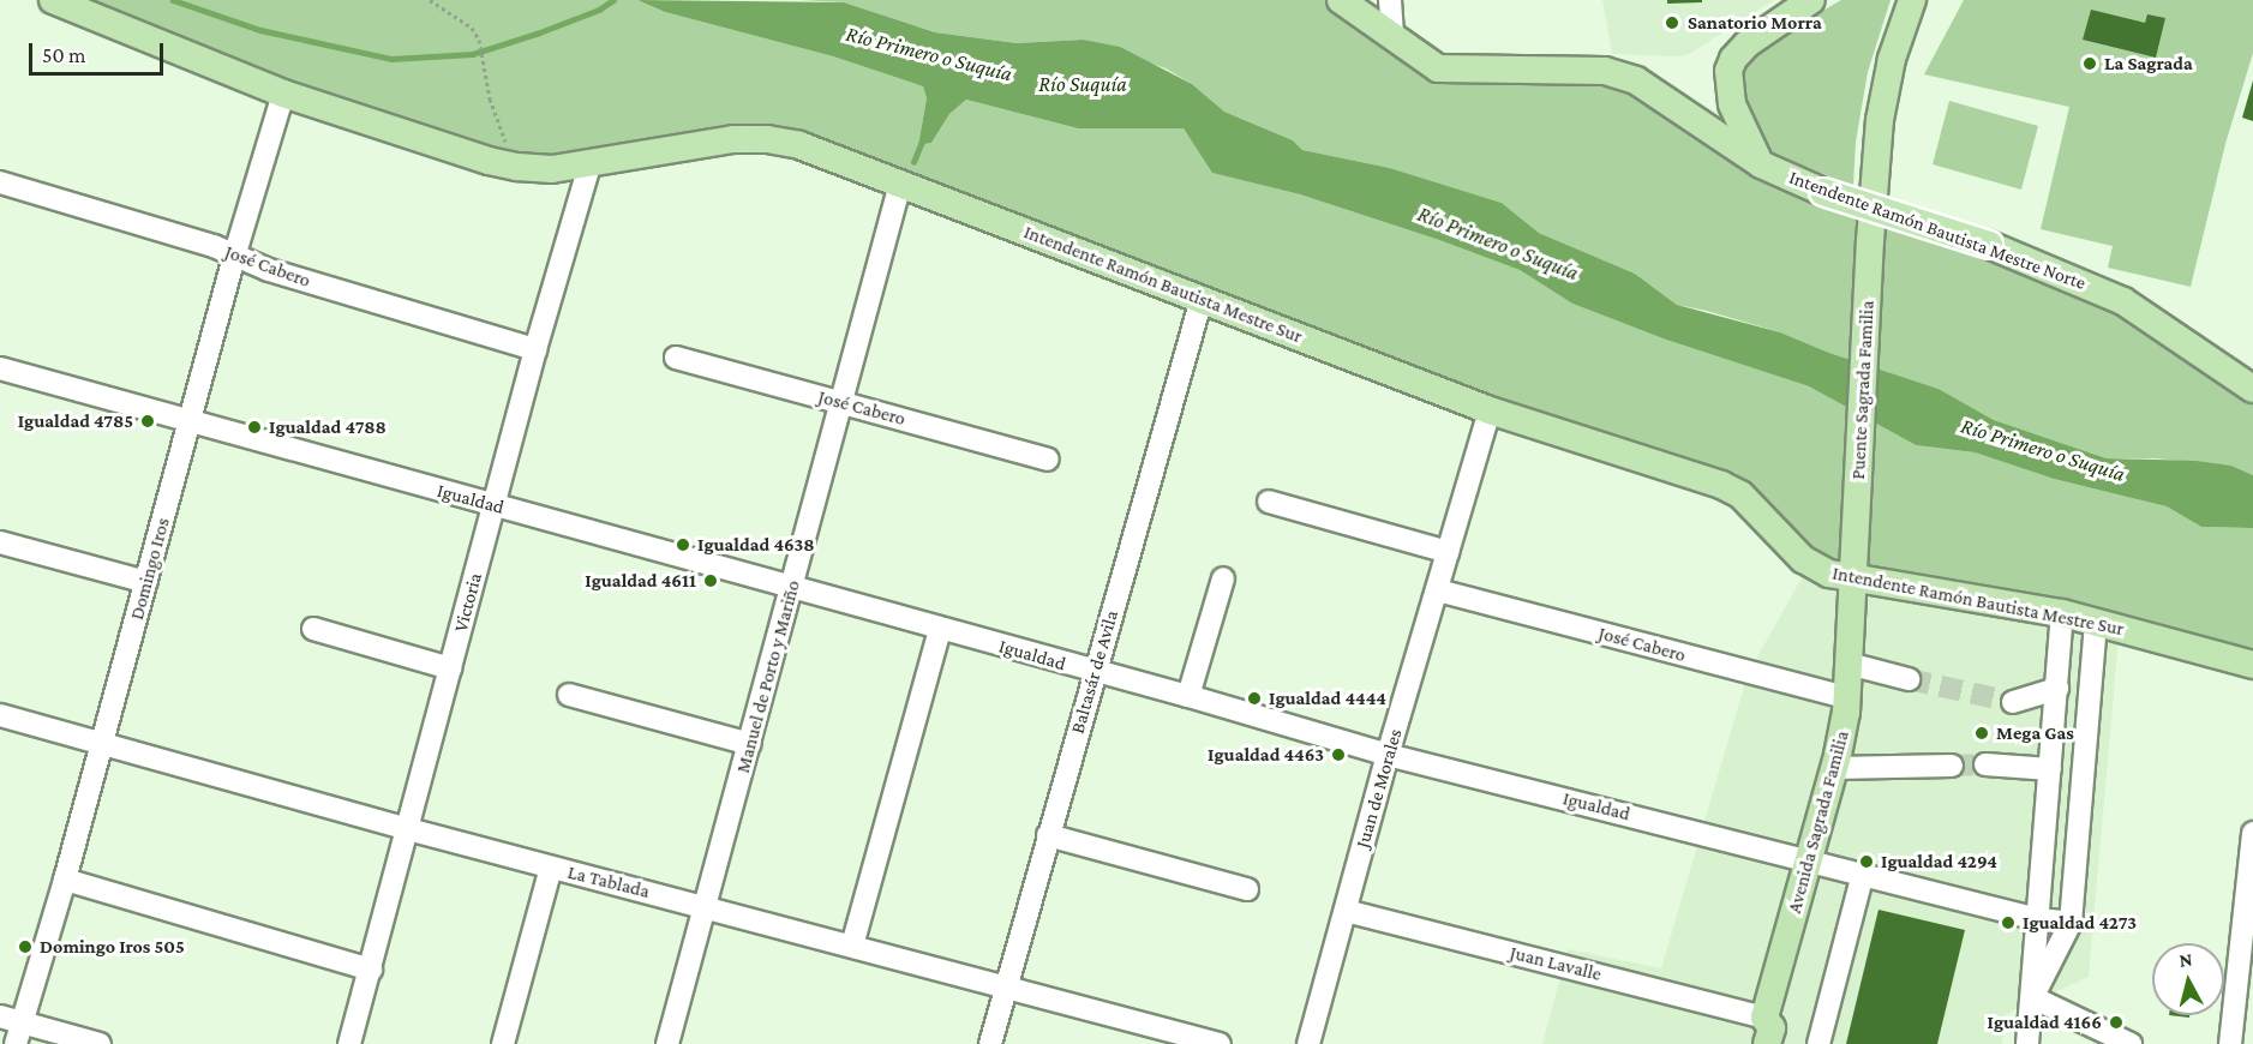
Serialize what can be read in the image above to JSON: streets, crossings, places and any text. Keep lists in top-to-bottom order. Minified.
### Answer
{"streets":{"main road":["Intendente Ramón Bautista Mestre Norte","Intendente Ramón Bautista Mestre Sur","Puente Sagrada Familia","Avenida Sagrada Familia"],"street":["José Cabero","Igualdad","Domingo Iros","Victoria","Baltasár de Avila","Manuel de Porto y Mariño","Juan de Morales","La Tablada","Juan Lavalle"]},"crossings":[["José Cabero","Domingo Iros"],["José Cabero","Victoria"],["José Cabero","Manuel de Porto y Mariño"],["José Cabero","Juan de Morales"],["José Cabero","Avenida Sagrada Familia"],["Intendente Ramón Bautista Mestre Sur","Domingo Iros"],["Intendente Ramón Bautista Mestre Sur","Victoria"],["Intendente Ramón Bautista Mestre Sur","Baltasár de Avila"],["Intendente Ramón Bautista Mestre Sur","Manuel de Porto y Mariño"],["Intendente Ramón Bautista Mestre Sur","Juan de Morales"],["Intendente Ramón Bautista Mestre Sur","Avenida Sagrada Familia"],["Puente Sagrada Familia","Avenida Sagrada Familia"],["Igualdad","Domingo Iros"],["Igualdad","Victoria"],["Igualdad","Baltasár de Avila"],["Igualdad","Manuel de Porto y Mariño"],["Igualdad","Juan de Morales"],["Igualdad","Avenida Sagrada Familia"],["Domingo Iros","La Tablada"],["Victoria","La Tablada"],["Baltasár de Avila","La Tablada"],["Manuel de Porto y Mariño","La Tablada"],["Juan de Morales","Juan Lavalle"],["Avenida Sagrada Familia","Juan Lavalle"]],"water":["Río Primero o Suquía","Río Suquía"],"places":["Sanatorio Morra","La Sagrada","Igualdad 4785","Igualdad 4788","Igualdad 4638","Igualdad 4611","Igualdad 4444","Mega Gas","Igualdad 4463","Igualdad 4294","Igualdad 4273","Domingo Iros 505","Igualdad 4166"],"scale_bar":"50 m","north":"top"}
